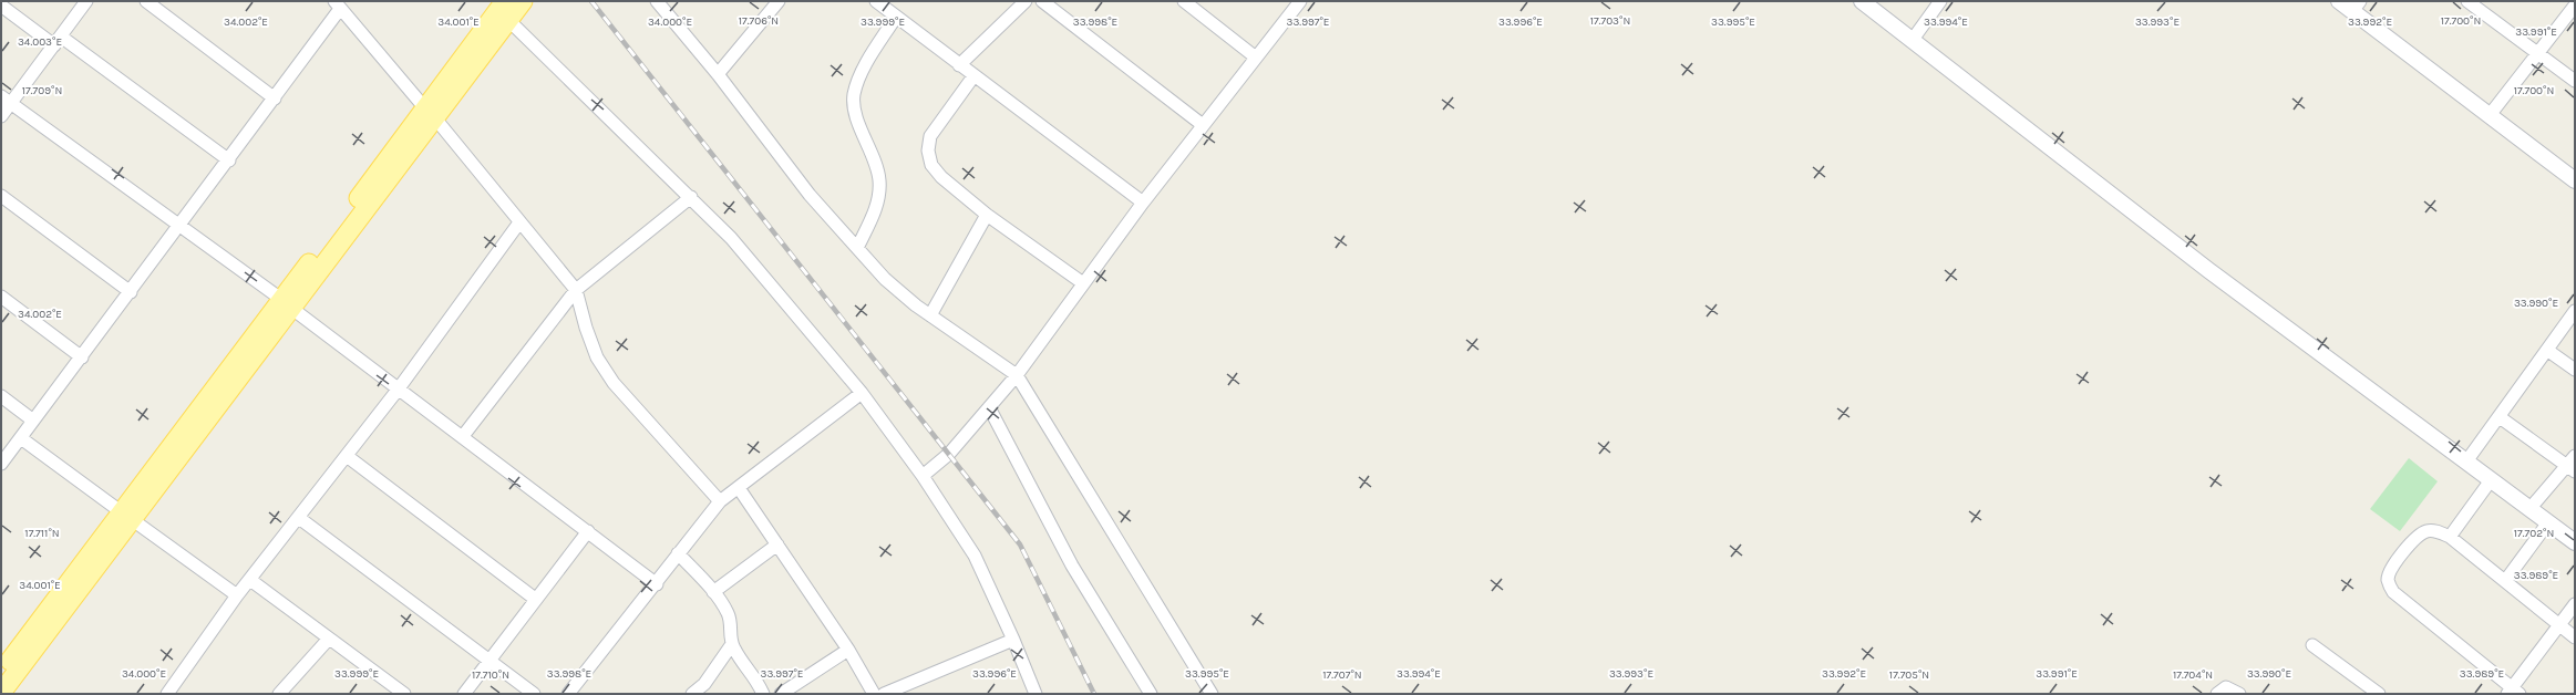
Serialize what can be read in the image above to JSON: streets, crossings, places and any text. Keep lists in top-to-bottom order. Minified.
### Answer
{"coordinates":["17.700°N","17.706°N","17.703°N","34.002°E","34.001°E","34.000°E","33.999°E","33.998°E","33.997°E","33.996°E","33.995°E","33.994°E","33.993°E","33.992°E","33.991°E","34.003°E","17.709°N","33.990°E","17.711°N","17.702°N","33.989°E","17.710°N","17.707°N","17.705°N","17.704°N"]}
